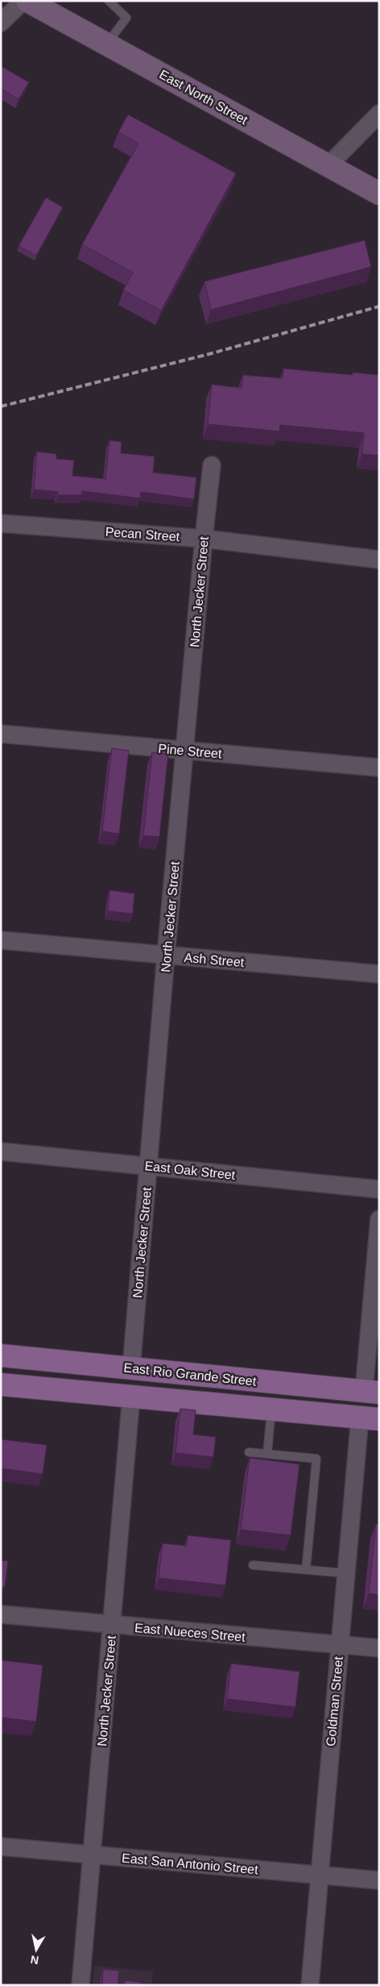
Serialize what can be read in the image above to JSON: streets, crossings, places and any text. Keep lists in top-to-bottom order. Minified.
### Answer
{"streets":{"main road":["East Rio Grande Street"],"street":["East North Street","Pecan Street","North Jecker Street","Pine Street","Ash Street","East Oak Street","East Nueces Street","Goldman Street","East San Antonio Street"]},"crossings":[["Pecan Street","North Jecker Street"],["North Jecker Street","Pine Street"],["North Jecker Street","Ash Street"],["North Jecker Street","East Oak Street"],["North Jecker Street","East Rio Grande Street"],["North Jecker Street","East Nueces Street"],["North Jecker Street","East San Antonio Street"],["East Rio Grande Street","Goldman Street"],["East Nueces Street","Goldman Street"],["Goldman Street","East San Antonio Street"]],"north":"bottom"}
